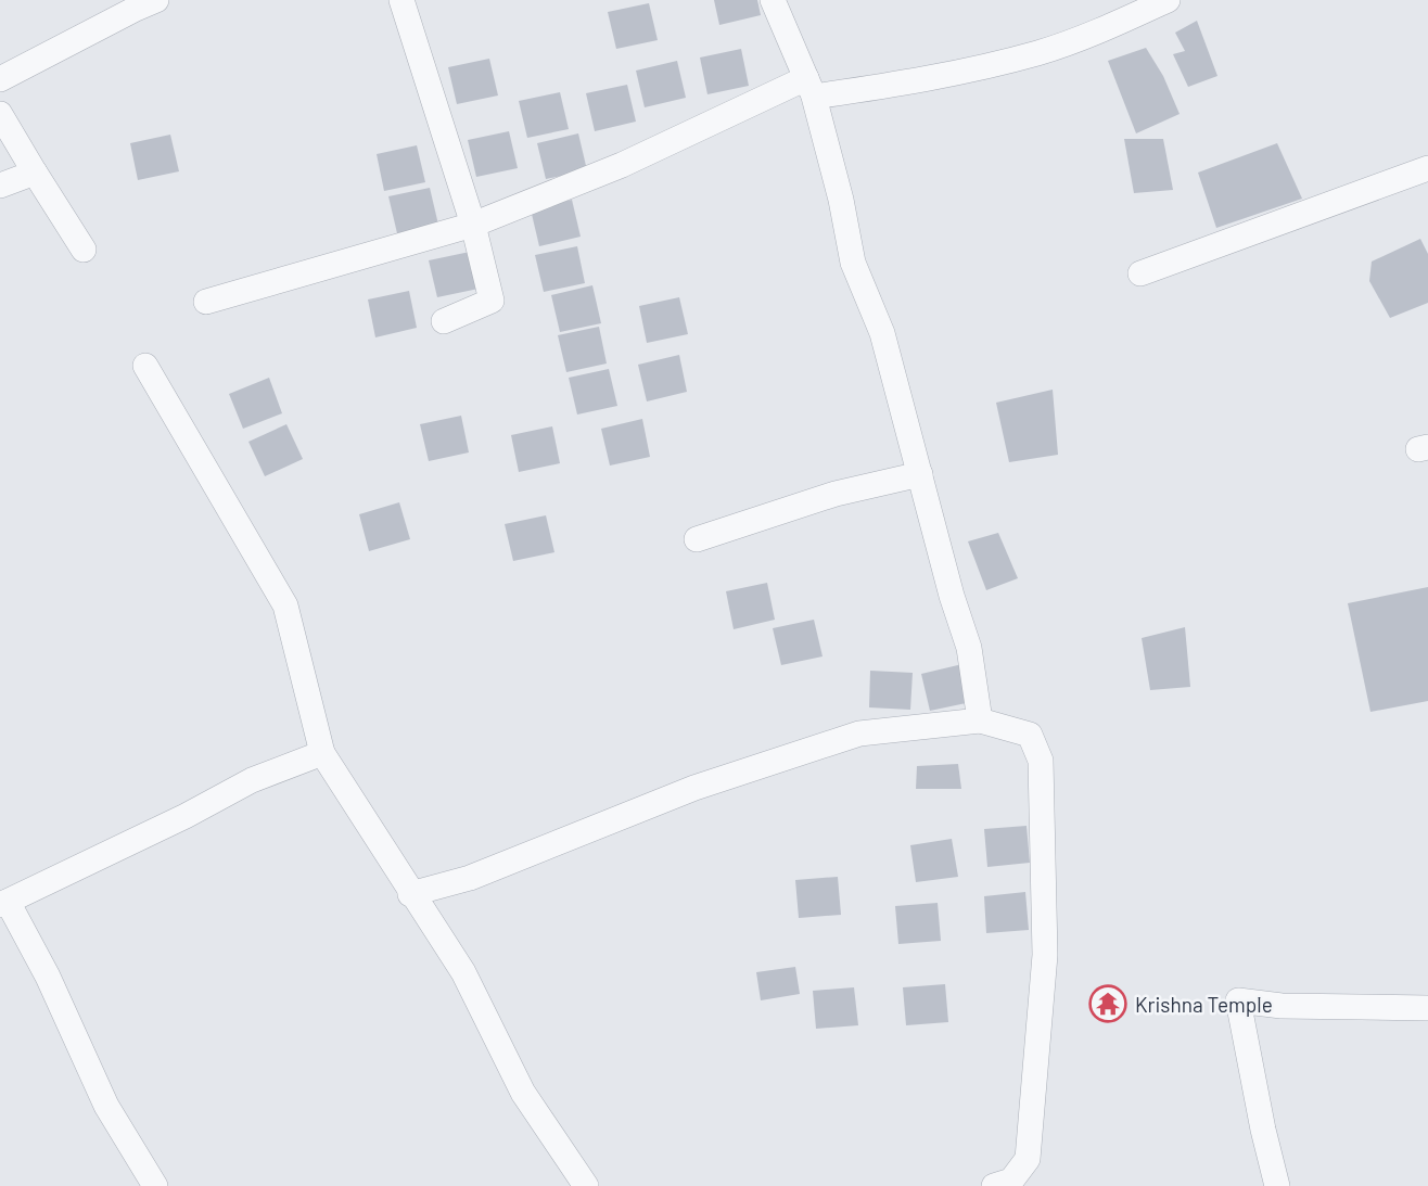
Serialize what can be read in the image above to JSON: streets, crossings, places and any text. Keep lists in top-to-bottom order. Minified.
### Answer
{"places":{"temple":["Krishna Temple"]}}
